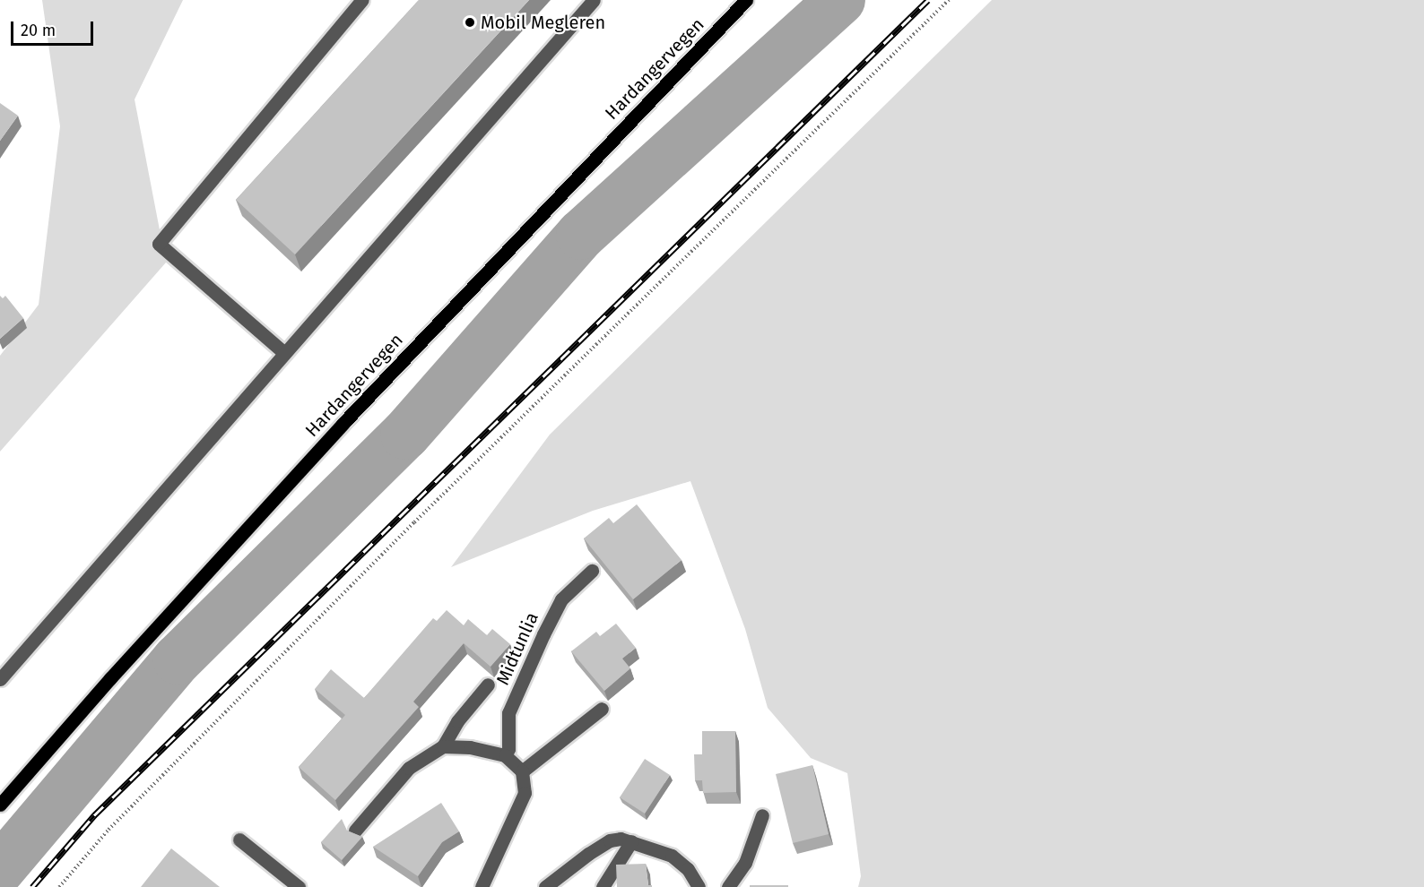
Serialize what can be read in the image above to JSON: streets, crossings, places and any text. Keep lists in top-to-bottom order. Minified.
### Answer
{"streets":{"main road":["Hardangervegen"],"street":["Midtunlia"]},"places":["Mobil Megleren"],"scale_bar":"20 m"}
